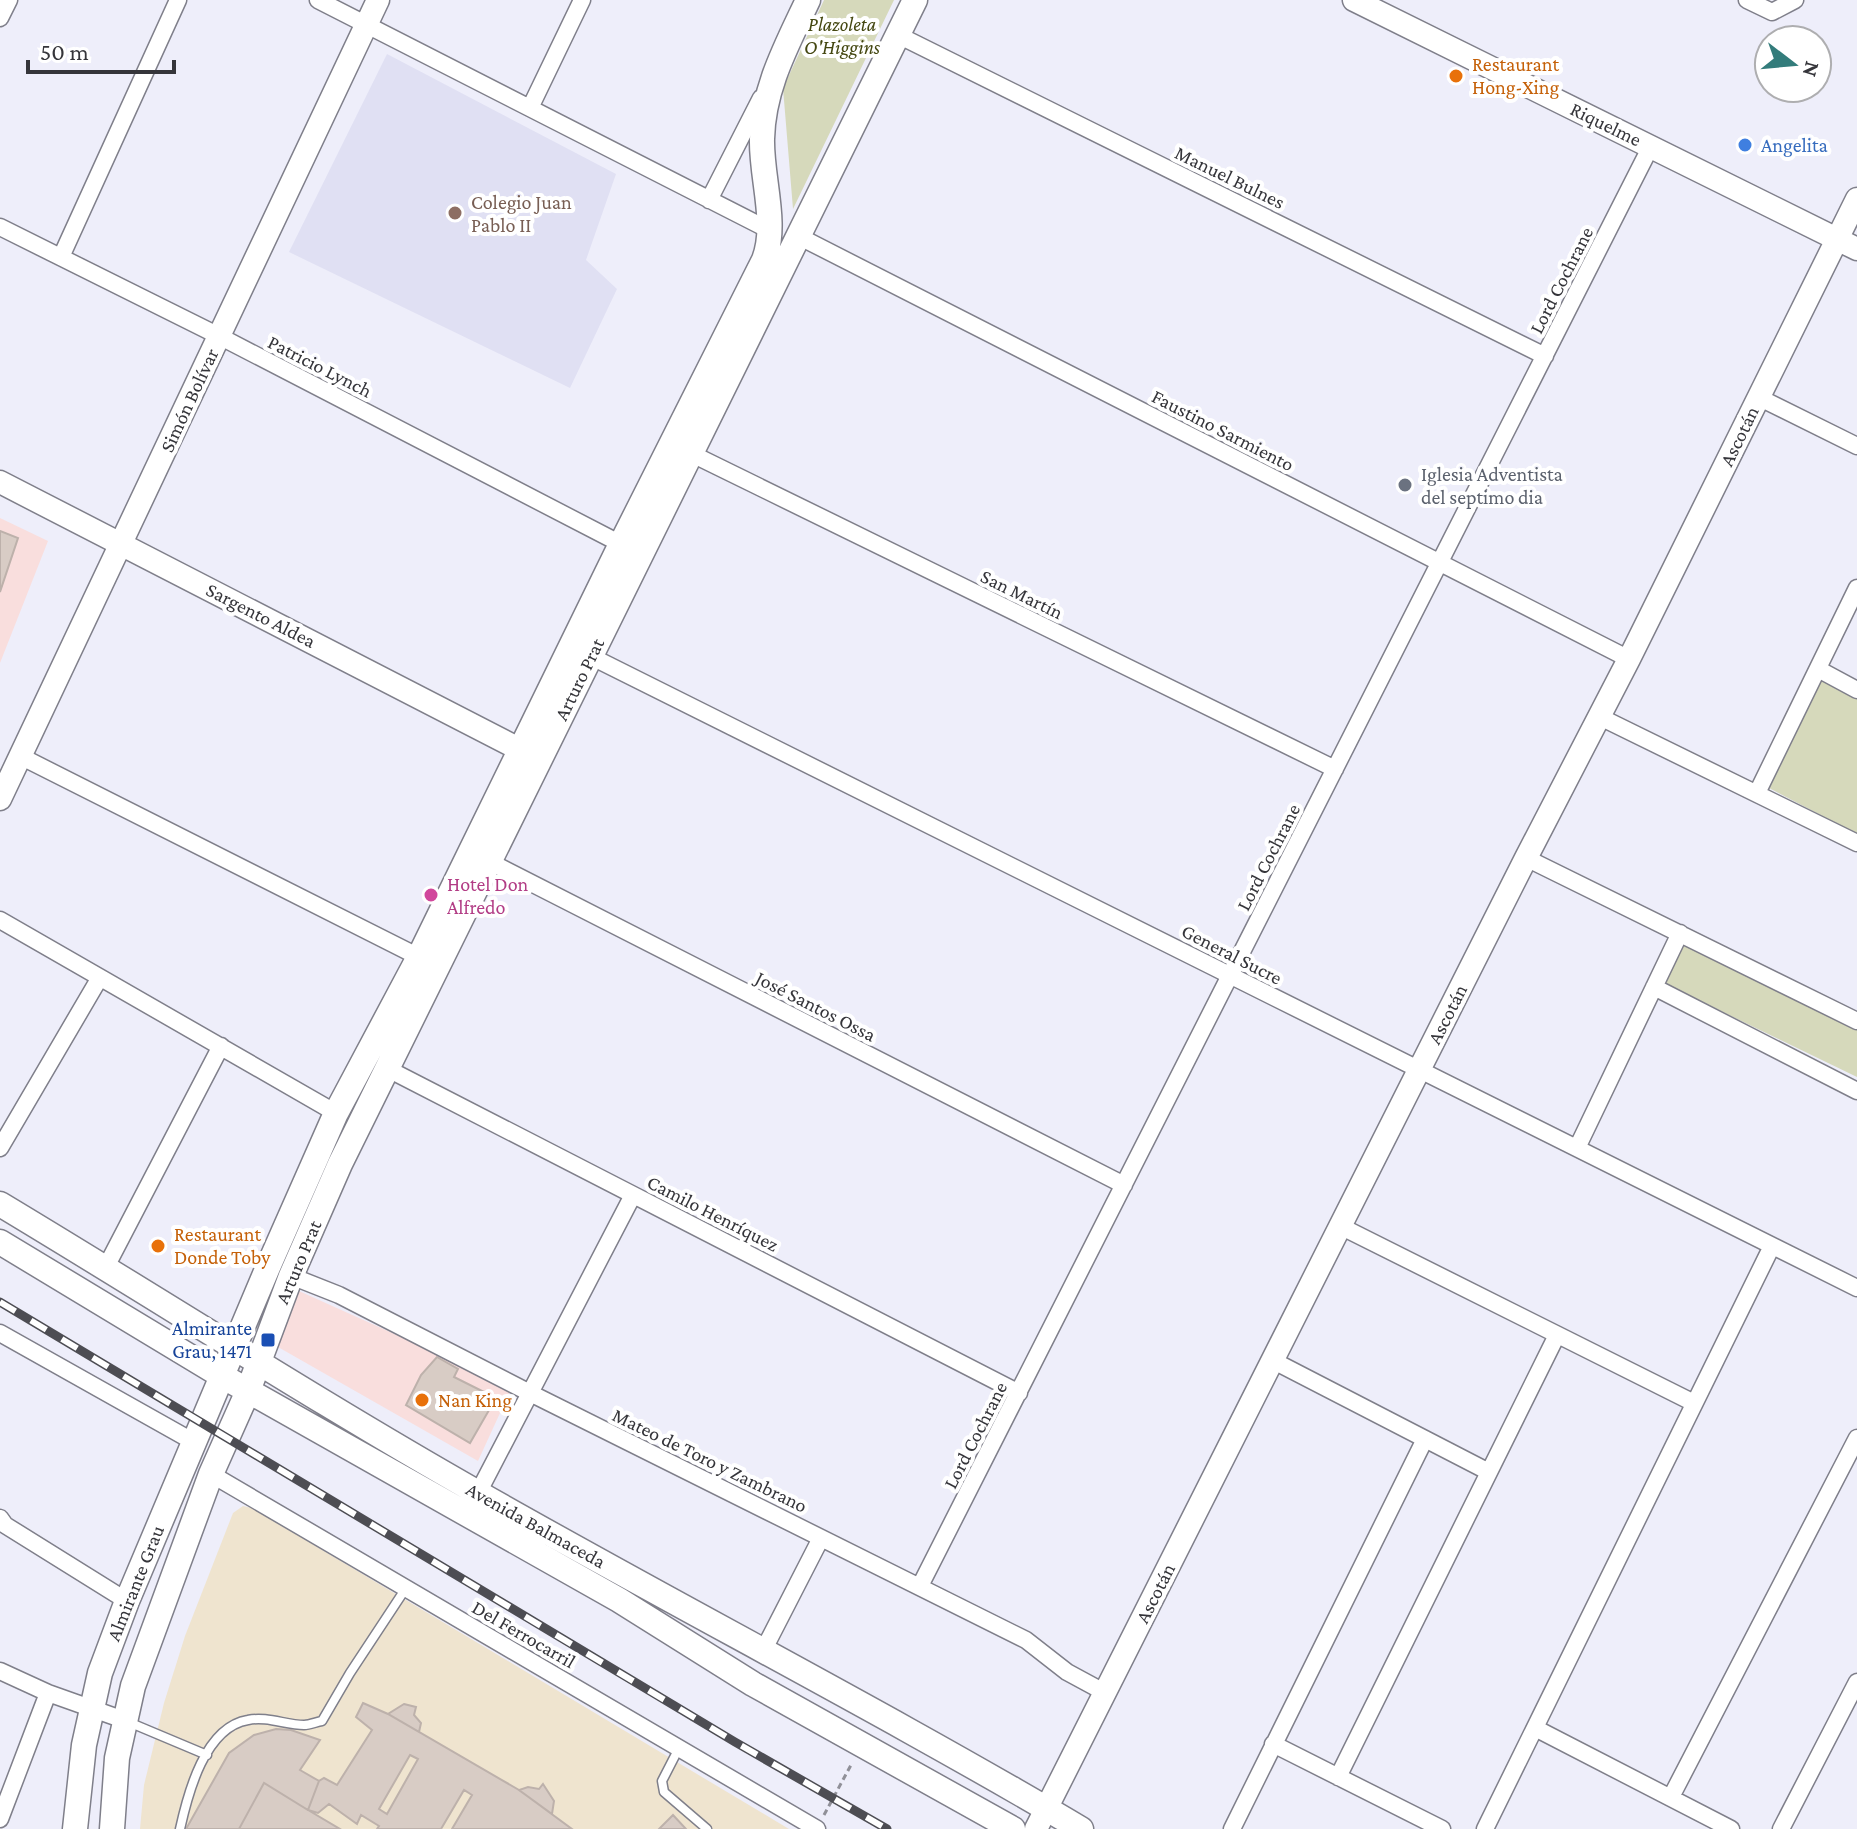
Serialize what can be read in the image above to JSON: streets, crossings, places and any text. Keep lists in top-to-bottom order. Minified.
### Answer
{"streets":{"main road":["Arturo Prat","Avenida Balmaceda","Almirante Grau"],"street":["Riquelme","Manuel Bulnes","Lord Cochrane","Patricio Lynch","Simón Bolívar","Faustino Sarmiento","Ascotán","San Martín","Sargento Aldea","General Sucre","José Santos Ossa","Camilo Henríquez","Mateo de Toro y Zambrano","Del Ferrocarril"]},"crossings":[["Riquelme","Lord Cochrane"],["Riquelme","Ascotán"],["Manuel Bulnes","Lord Cochrane"],["Manuel Bulnes","Arturo Prat"],["Lord Cochrane","Faustino Sarmiento"],["Lord Cochrane","San Martín"],["Lord Cochrane","General Sucre"],["Lord Cochrane","José Santos Ossa"],["Lord Cochrane","Camilo Henríquez"],["Lord Cochrane","Mateo de Toro y Zambrano"],["Patricio Lynch","Simón Bolívar"],["Patricio Lynch","Arturo Prat"],["Simón Bolívar","Sargento Aldea"],["Faustino Sarmiento","Ascotán"],["Faustino Sarmiento","Arturo Prat"],["Ascotán","General Sucre"],["Ascotán","Mateo de Toro y Zambrano"],["Ascotán","Avenida Balmaceda"],["San Martín","Arturo Prat"],["Sargento Aldea","Arturo Prat"],["Arturo Prat","General Sucre"],["Arturo Prat","José Santos Ossa"],["Arturo Prat","Camilo Henríquez"],["Arturo Prat","Mateo de Toro y Zambrano"],["Arturo Prat","Avenida Balmaceda"],["Arturo Prat","Almirante Grau"],["Avenida Balmaceda","Almirante Grau"],["Almirante Grau","Del Ferrocarril"]],"parks":["Plazoleta O'Higgins"],"places":{"other":["Restaurant Hong-Xing","Angelita","Colegio Juan Pablo II","Iglesia Adventista del septimo dia","Hotel Don Alfredo","Restaurant Donde Toby","Nan King"],"transit":["Almirante Grau, 1471"]},"scale_bar":"50 m","north":"right"}
